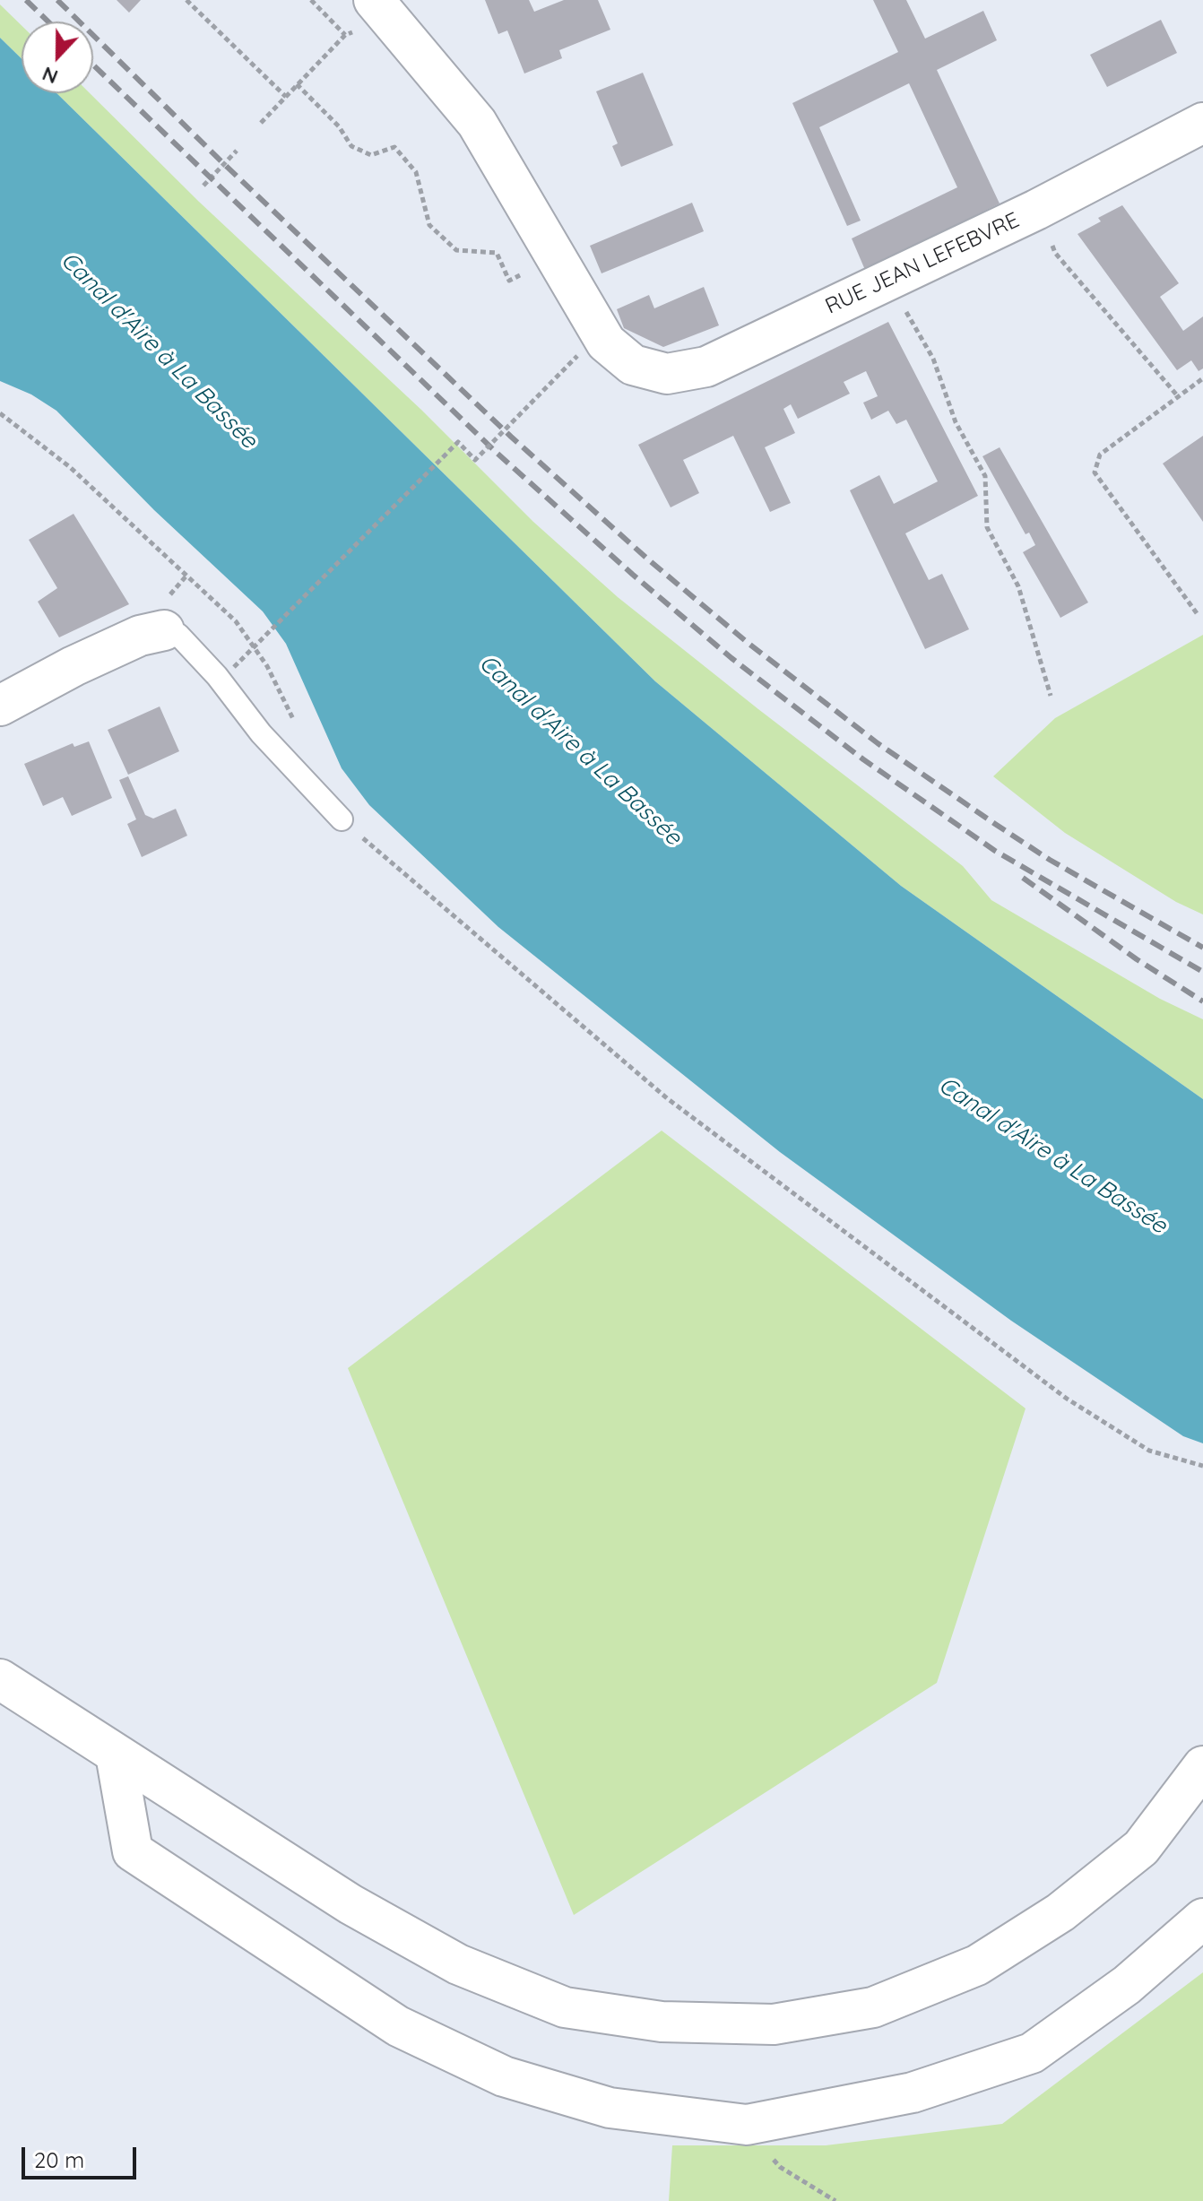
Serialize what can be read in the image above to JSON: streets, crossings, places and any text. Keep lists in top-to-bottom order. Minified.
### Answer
{"streets":{"street":["RUE JEAN LEFEBVRE"]},"water":["Canal d'Aire à La Bassée"],"scale_bar":"20 m","north":"bottom"}
